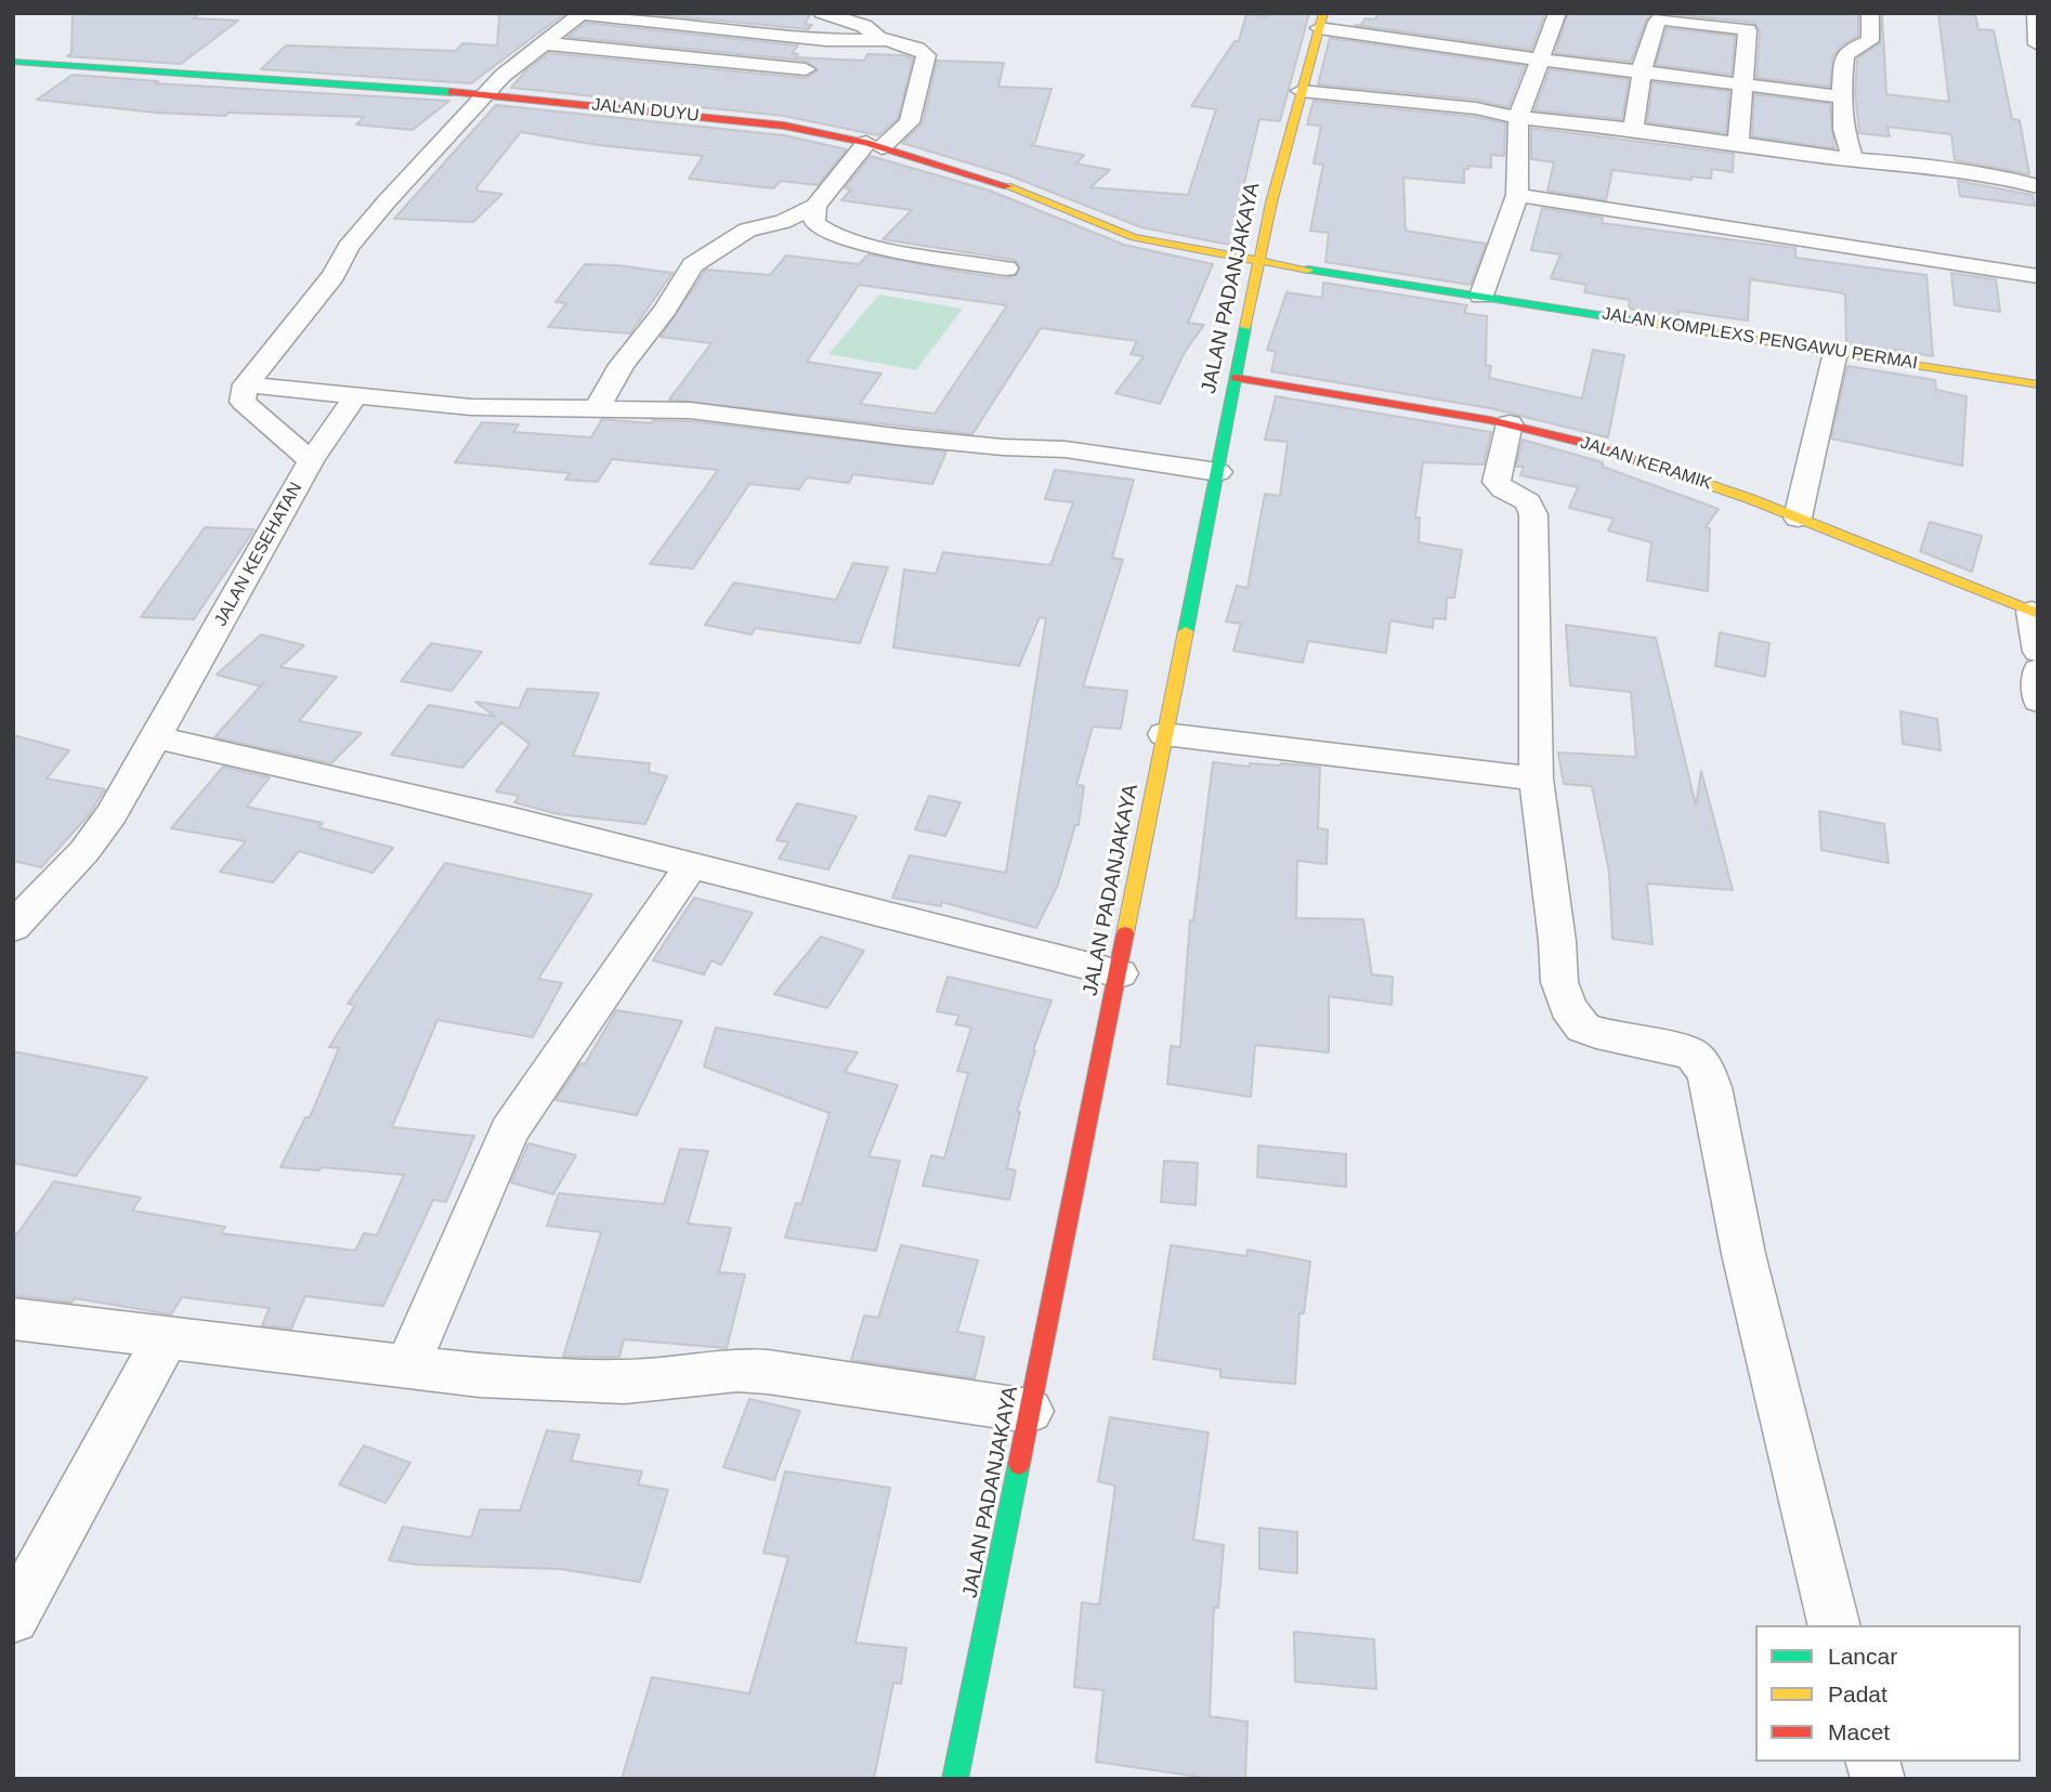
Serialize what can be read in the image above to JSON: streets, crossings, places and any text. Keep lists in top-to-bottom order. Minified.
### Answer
{"streets":{"street":["JALAN DUYU","JALAN PADANJAKAYA","JALAN KOMPLEXS PENGAWU PERMAI","JALAN KERAMIK","JALAN KESEHATAN"]},"crossings":[["JALAN DUYU","JALAN PADANJAKAYA"],["JALAN DUYU","JALAN KOMPLEXS PENGAWU PERMAI"],["JALAN PADANJAKAYA","JALAN KOMPLEXS PENGAWU PERMAI"],["JALAN PADANJAKAYA","JALAN KERAMIK"]],"legend":["Lancar","Padat","Macet"]}
